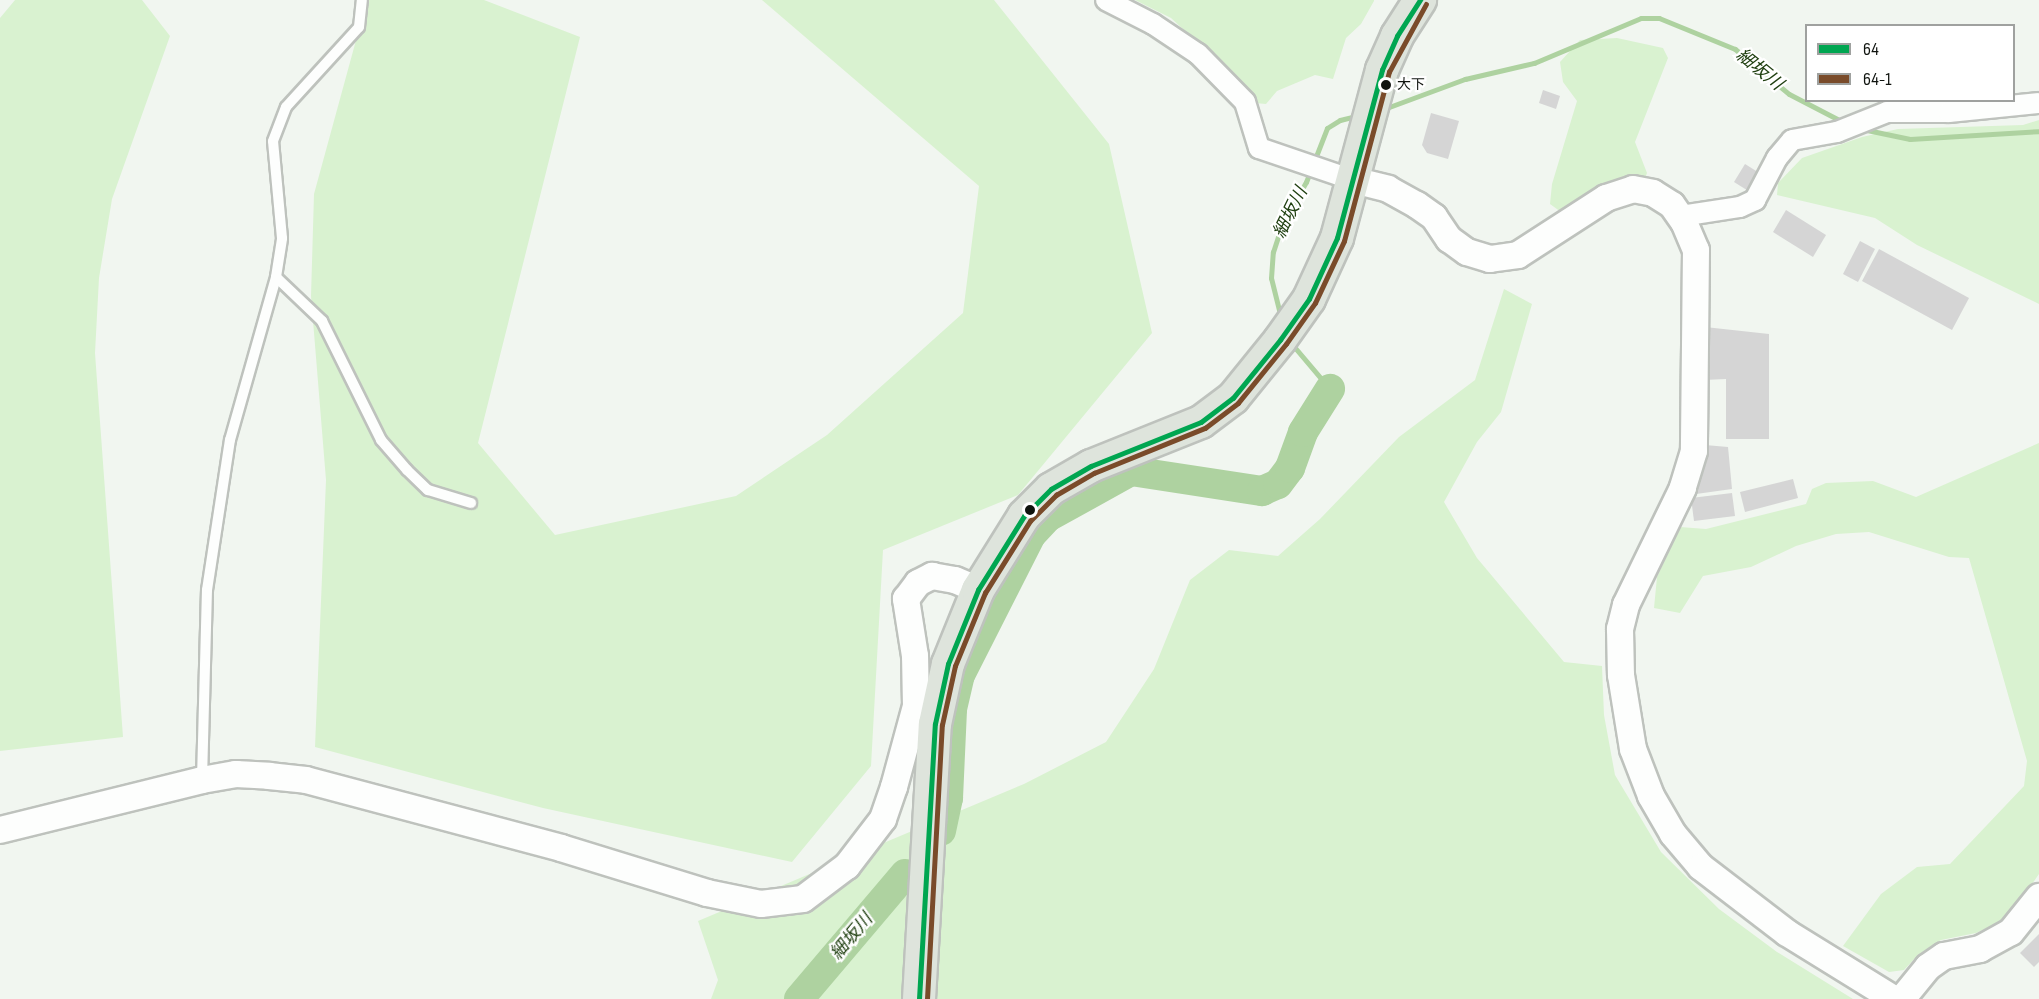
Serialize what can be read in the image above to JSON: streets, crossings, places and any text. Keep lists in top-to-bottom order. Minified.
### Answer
{"water":["細坂川"],"places":["大下"],"lines":["transit line 64","transit line 64-1"],"legend":["64","64-1"]}
